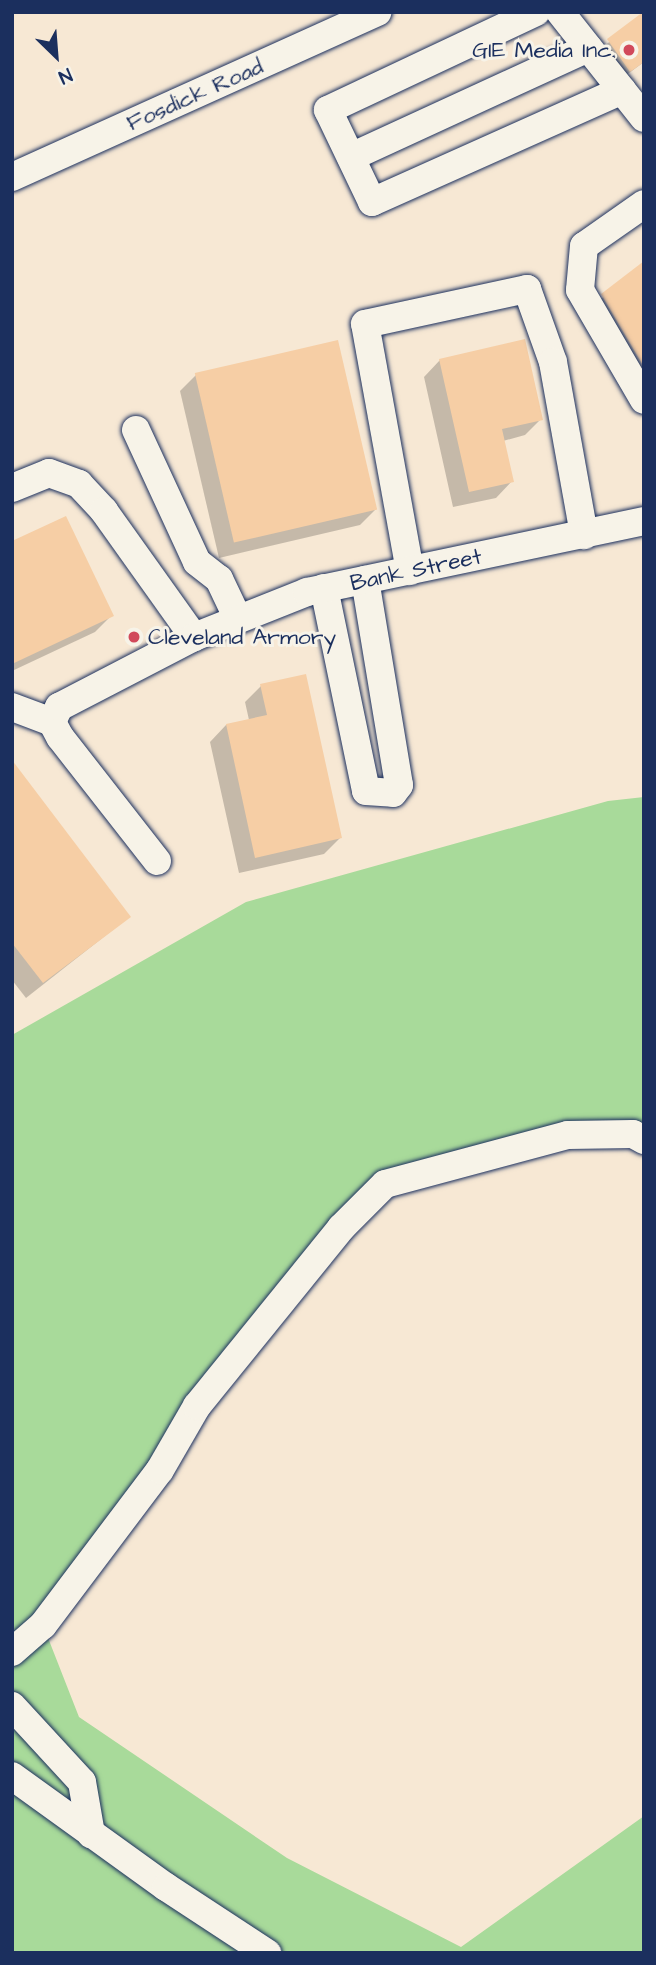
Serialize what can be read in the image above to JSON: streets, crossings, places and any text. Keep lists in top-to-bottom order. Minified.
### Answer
{"streets":{"street":["Fosdick Road","Bank Street"]},"places":["GIE Media Inc.","Cleveland Armory"],"north":"bottom right"}
